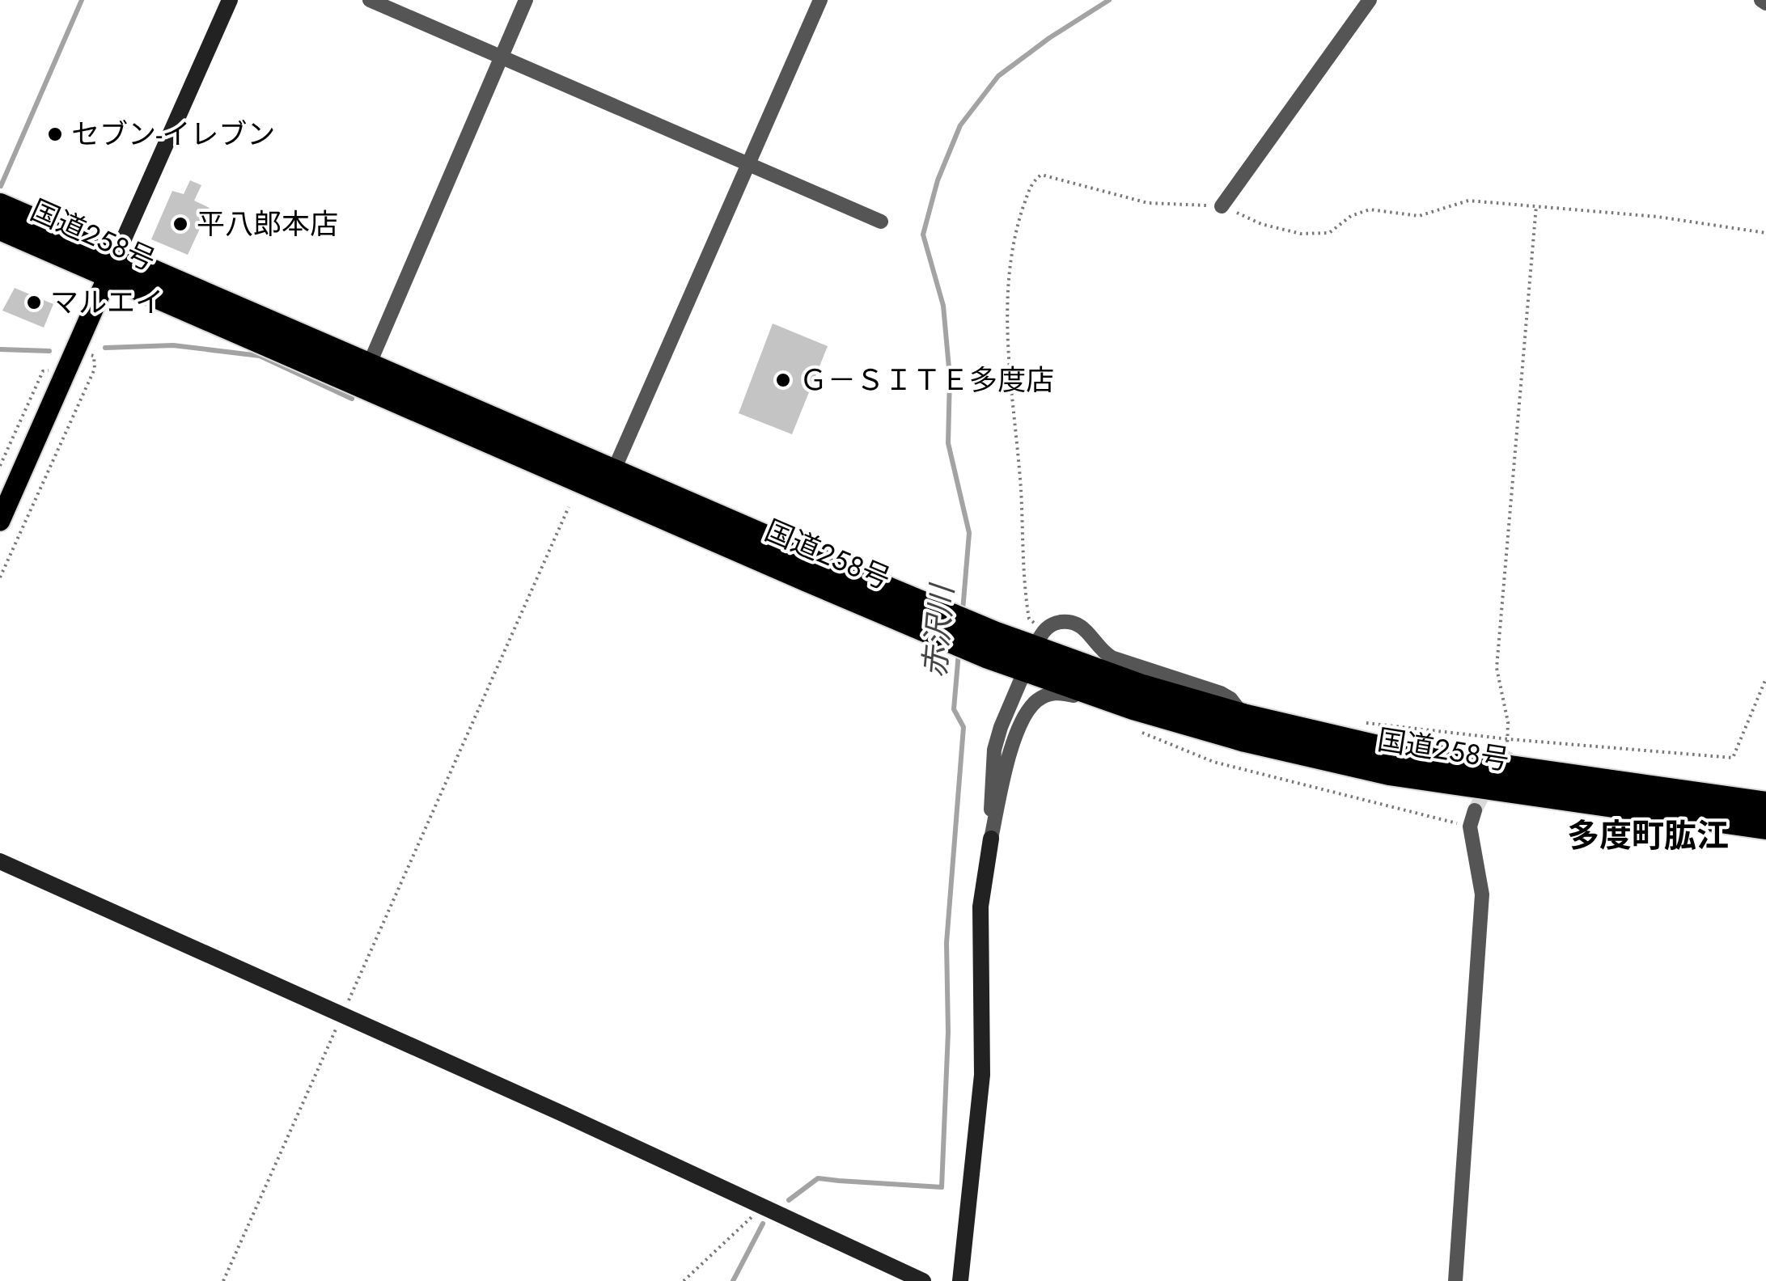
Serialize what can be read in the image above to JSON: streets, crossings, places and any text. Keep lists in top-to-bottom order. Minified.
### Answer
{"streets":{"highway":["国道258号"]},"districts":["多度町肱江"],"water":["赤沢川"],"places":["セブン-イレブン","平八郎本店","マルエイ","Ｇ－ＳＩＴＥ多度店"]}
